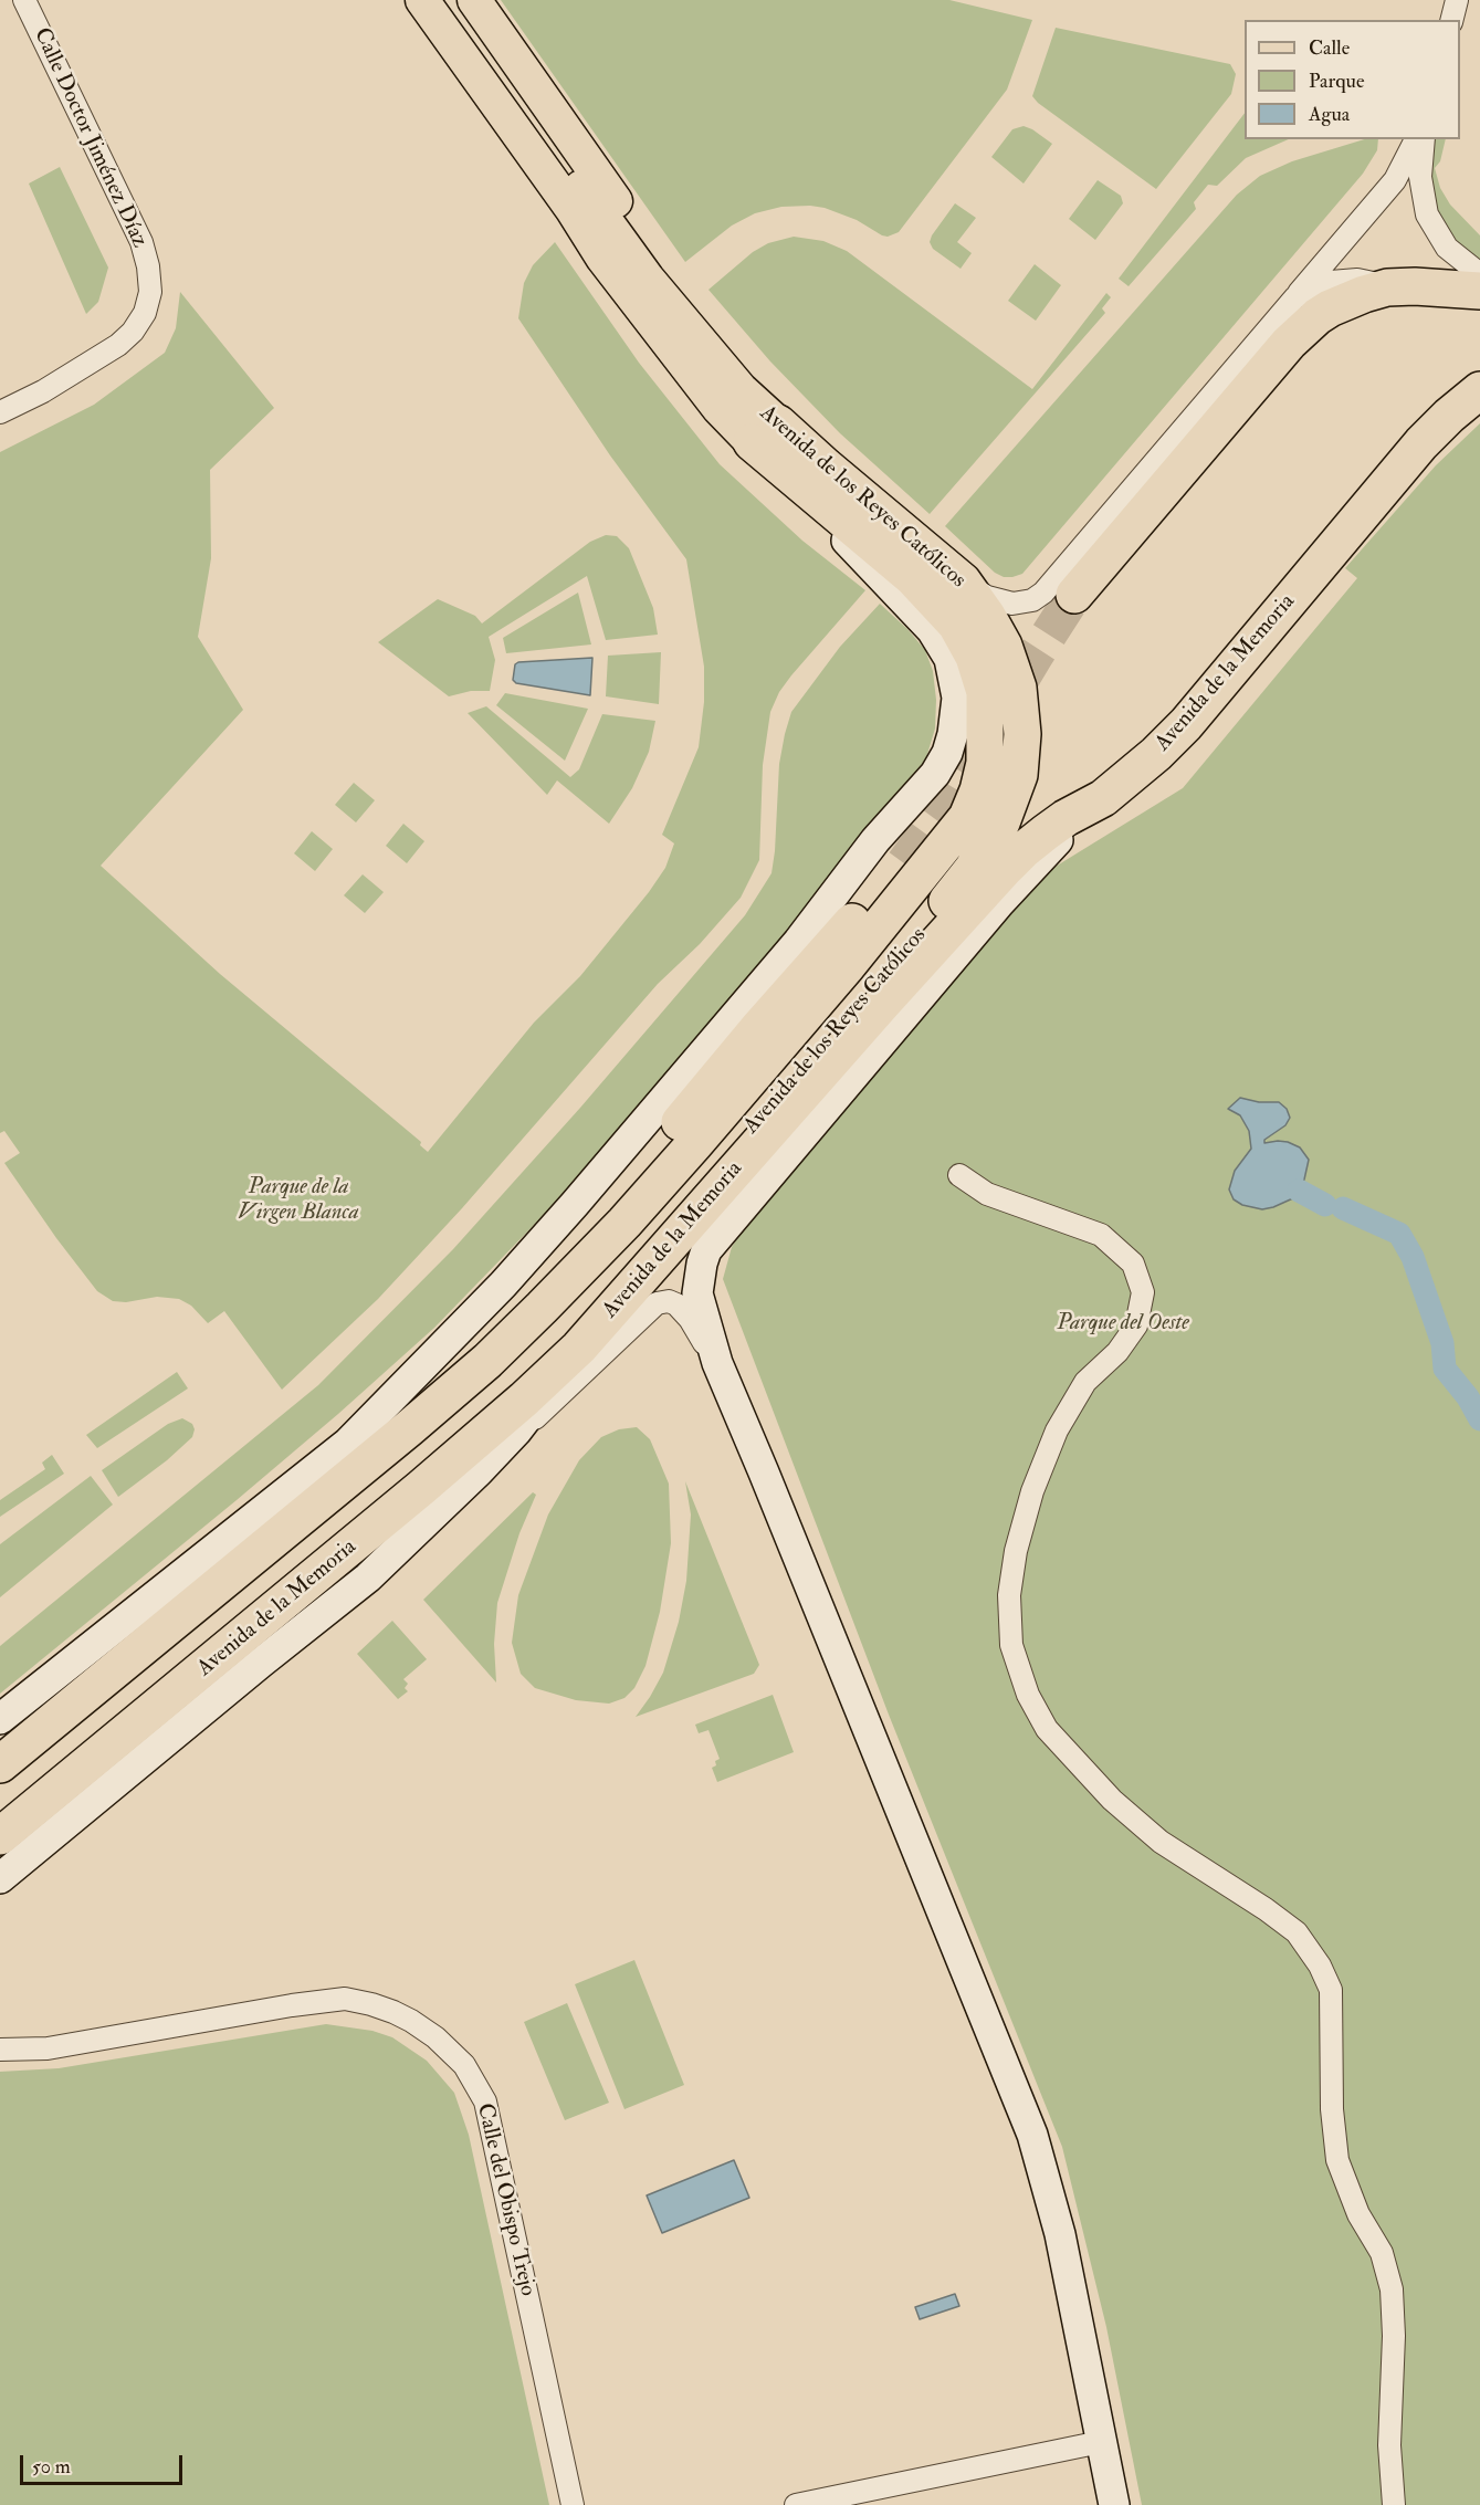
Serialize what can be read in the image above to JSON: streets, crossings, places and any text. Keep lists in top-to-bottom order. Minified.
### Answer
{"streets":{"highway":["Avenida de los Reyes Católicos","Avenida de la Memoria"],"street":["Calle Doctor Jiménez Díaz","Calle del Obispo Trejo"]},"crossings":[["Avenida de los Reyes Católicos","Avenida de la Memoria"]],"parks":["Parque de la Virgen Blanca","Parque del Oeste"],"legend":["Calle","Parque","Agua"],"scale_bar":"50 m"}
